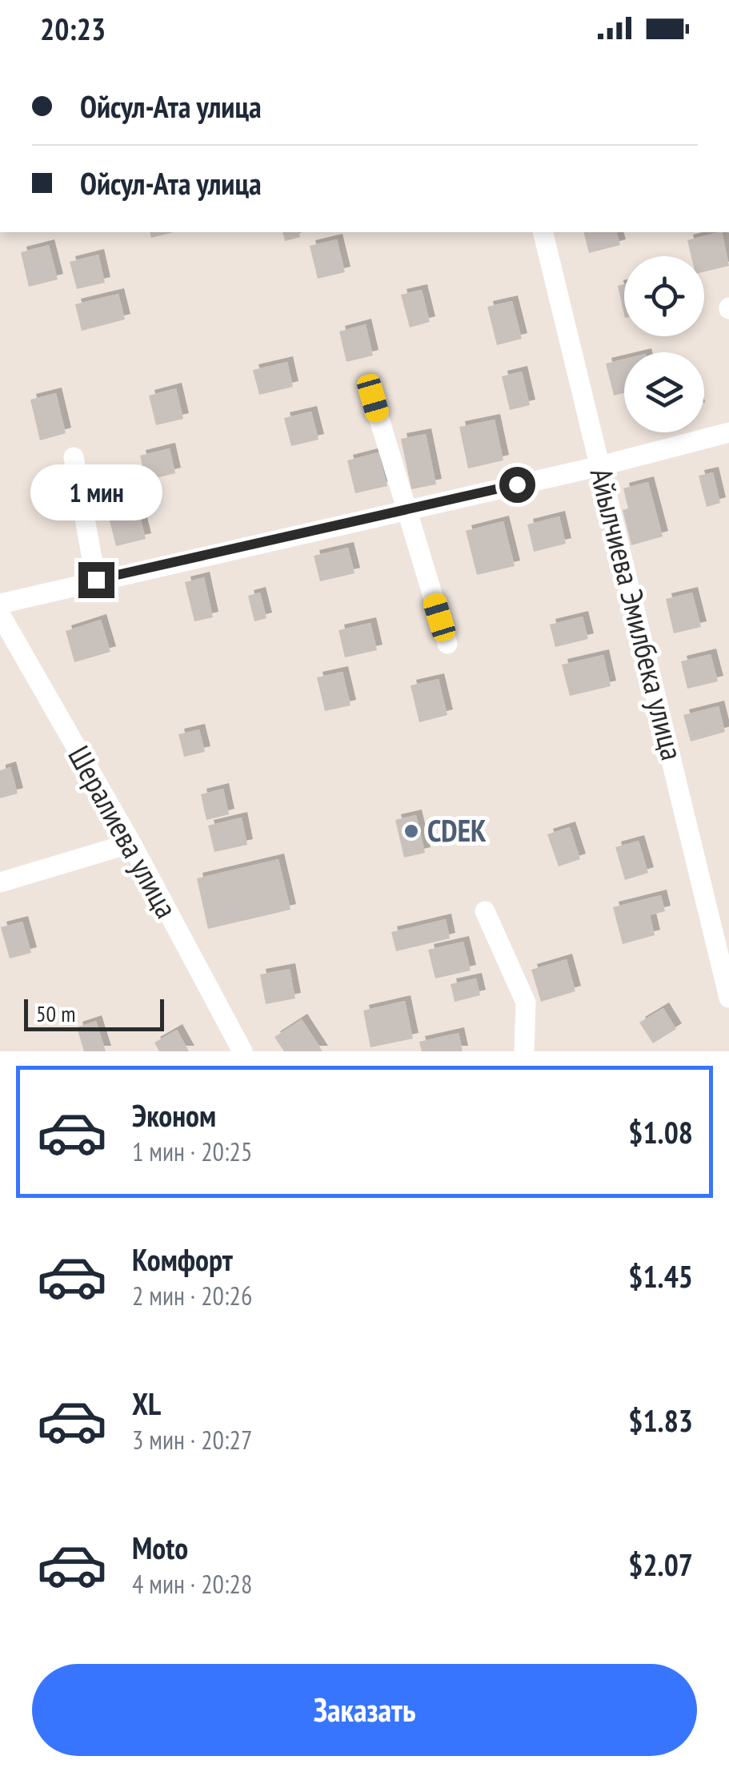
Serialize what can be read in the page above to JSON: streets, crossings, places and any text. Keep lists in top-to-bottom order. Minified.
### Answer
{"streets":{"street":["Айылчиева Эмилбека улица","Шералиева улица"]},"places":["CDEK"],"scale_bar":"50 m","page":{"status":"20:23","banner":["Ойсул-Ата улица","Ойсул-Ата улица"],"bubble":"1 мин","scale":"50 m","list":[{"name":"Эконом","note":"1 мин · 20:25","value":"$1.08"},{"name":"Комфорт","note":"2 мин · 20:26","value":"$1.45"},{"name":"XL","note":"3 мин · 20:27","value":"$1.83"},{"name":"Moto","note":"4 мин · 20:28","value":"$2.07"}],"buttons":"Заказать"}}
